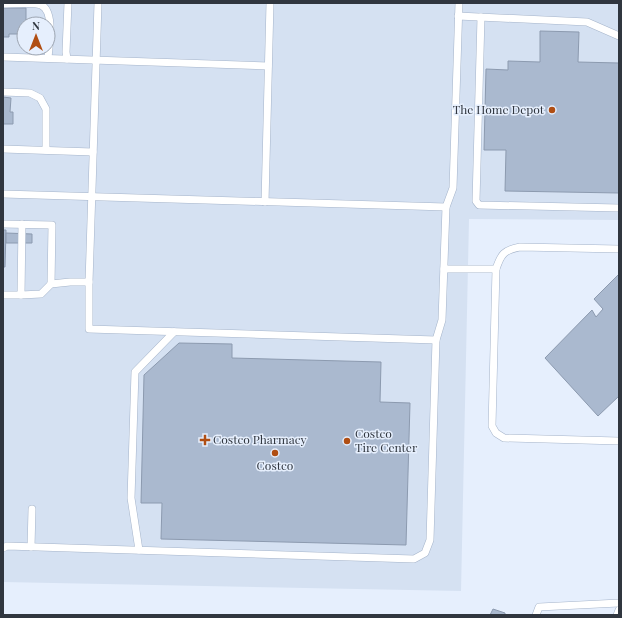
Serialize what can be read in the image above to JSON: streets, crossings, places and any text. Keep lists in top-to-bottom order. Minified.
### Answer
{"places":{"other":["The Home Depot","Costco Tire Center","Costco"],"health":["Costco Pharmacy"]},"north":"top"}
